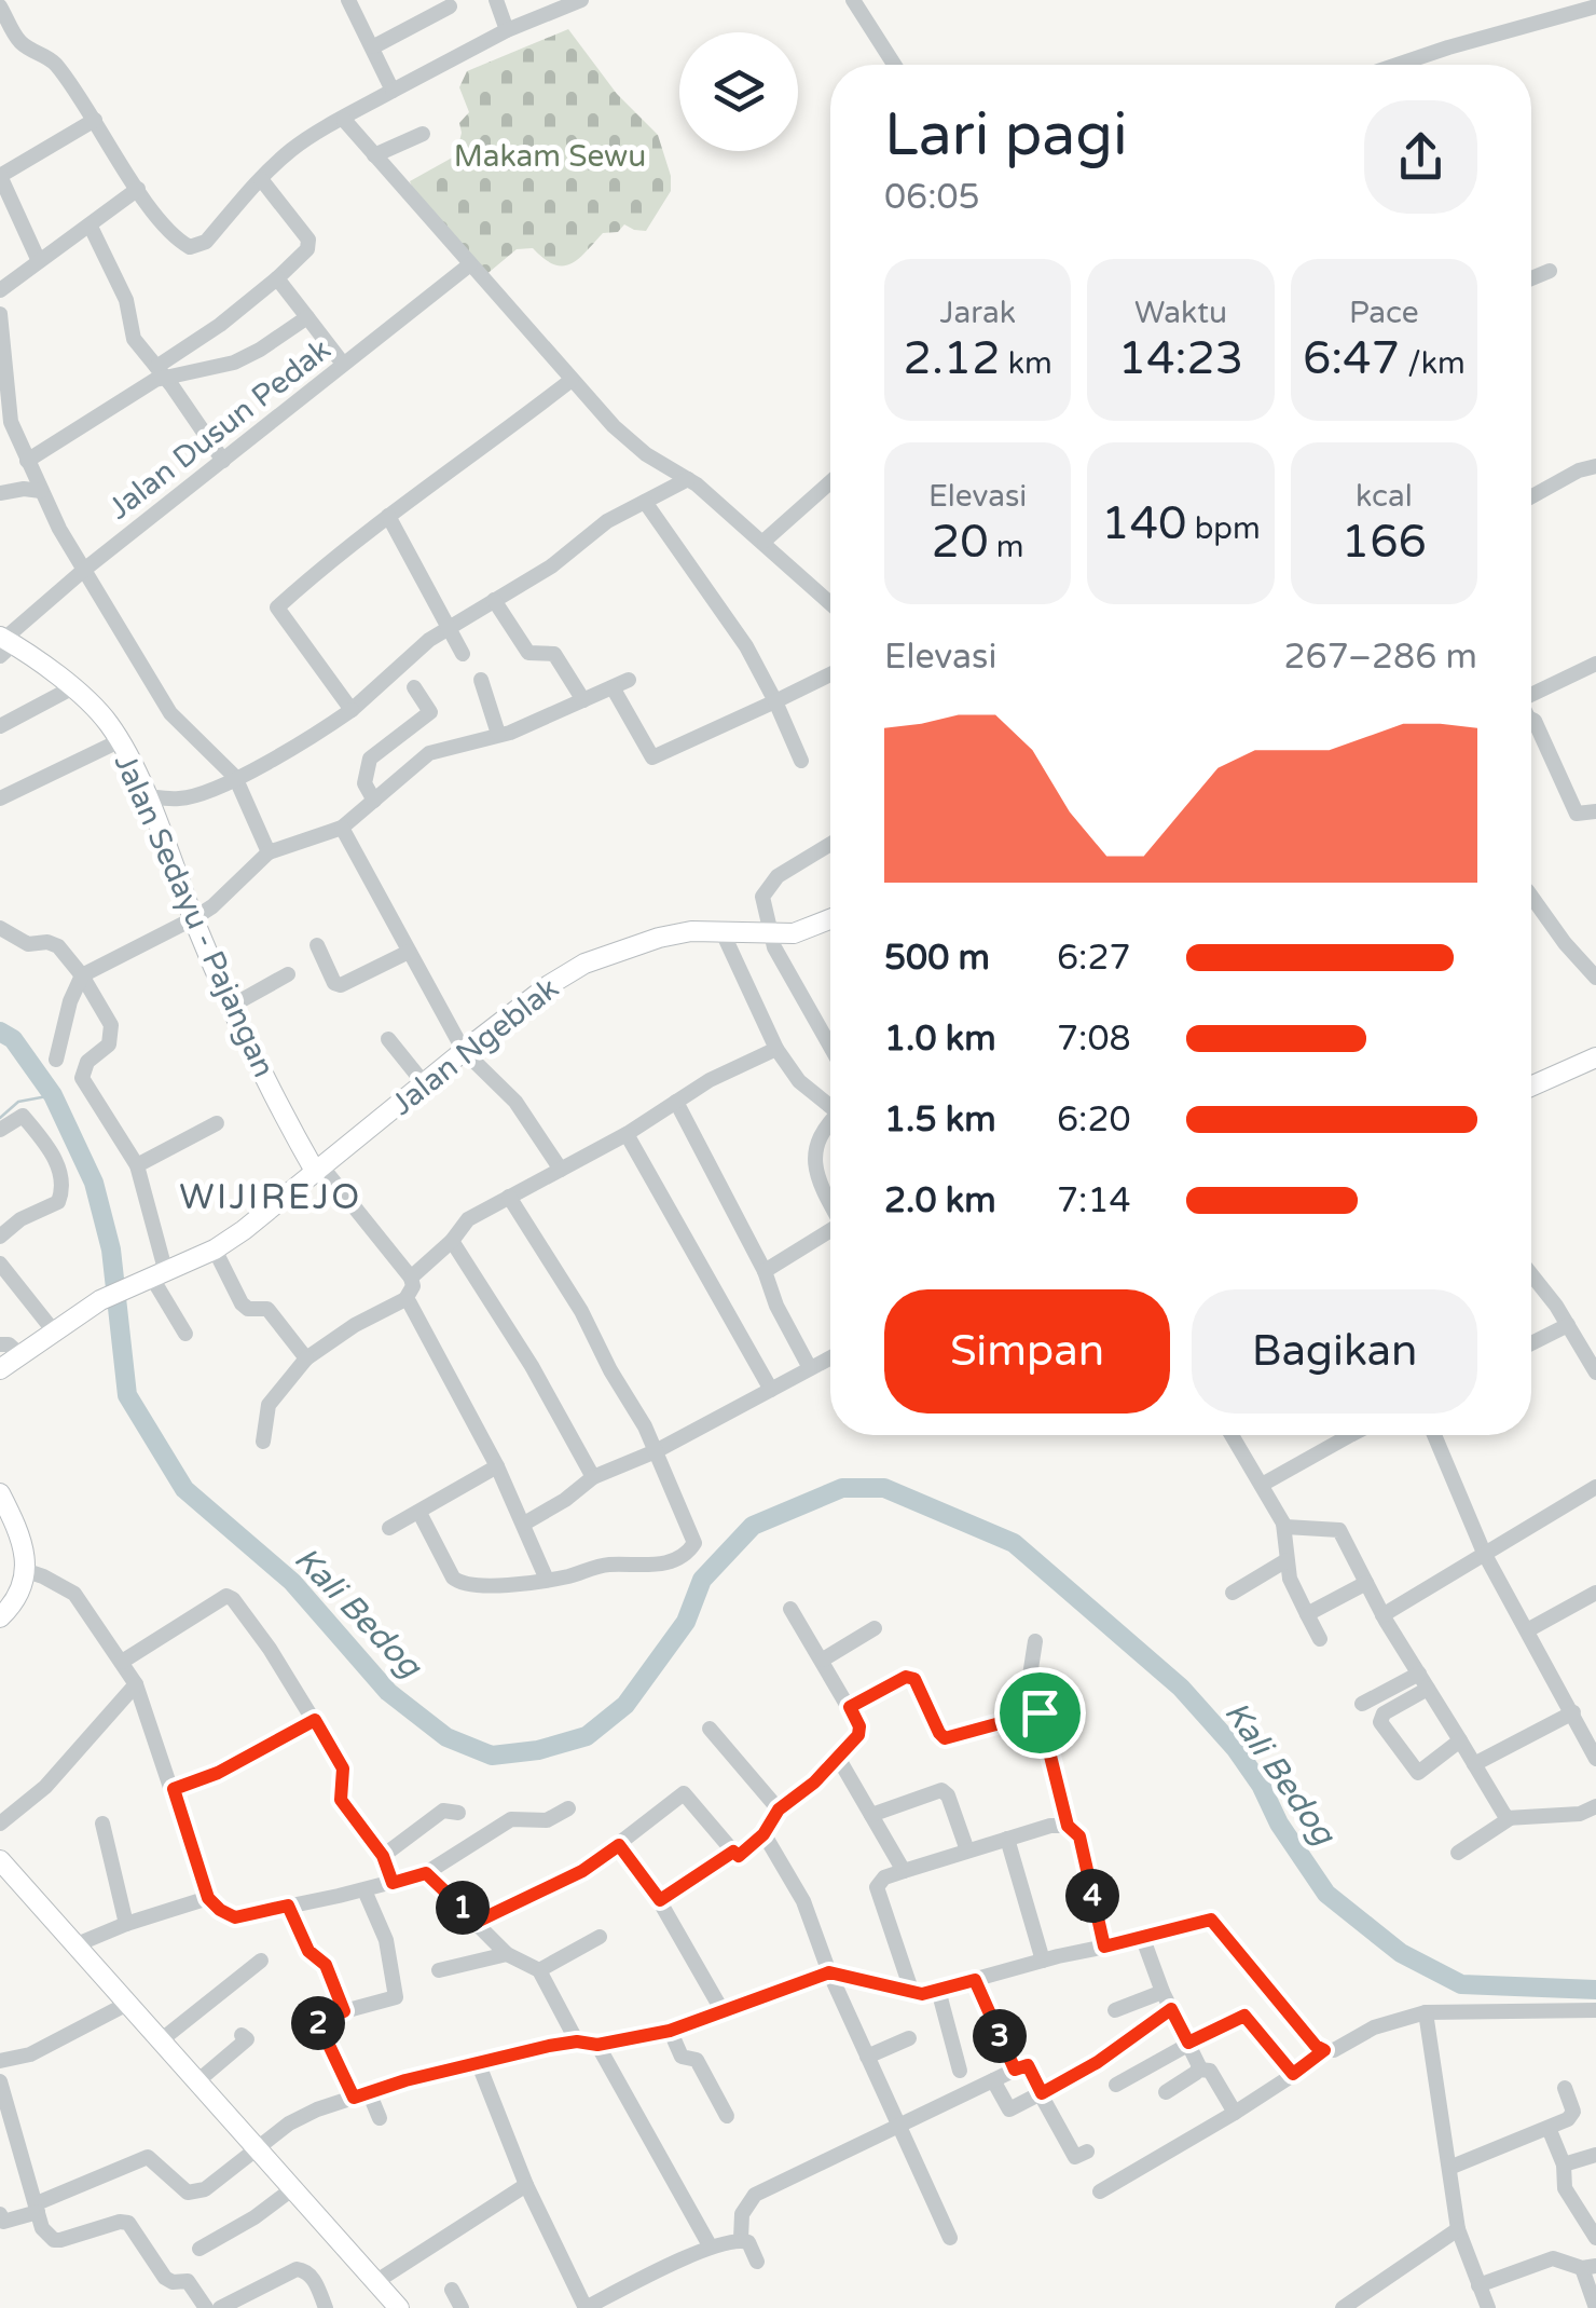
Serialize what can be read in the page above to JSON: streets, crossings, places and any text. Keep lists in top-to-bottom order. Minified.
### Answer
{"streets":{"main road":["Jalan Sedayu - Pajangan","Jalan Ngeblak"],"street":["Jalan Dusun Pedak"]},"crossings":[["Jalan Dusun Pedak","Jalan Sedayu - Pajangan"],["Jalan Sedayu - Pajangan","Jalan Ngeblak"]],"districts":["WIJIREJO"],"water":["Kali Bedog"],"parks":["Makam Sewu"],"page":{"heading":["Lari pagi","06:05"],"stats":[["Jarak","2.12 km"],["Waktu","14:23"],["Pace","6:47 /km"],["Elevasi","20 m"],["140 bpm"],["kcal","166"]],"chart":["Elevasi","267–286 m"],"list":[{"name":"500 m","note":"6:27"},{"name":"1.0 km","note":"7:08"},{"name":"1.5 km","note":"6:20"},{"name":"2.0 km","note":"7:14"}],"buttons":["Simpan","Bagikan"],"pins":["4","1","2","3"]}}
